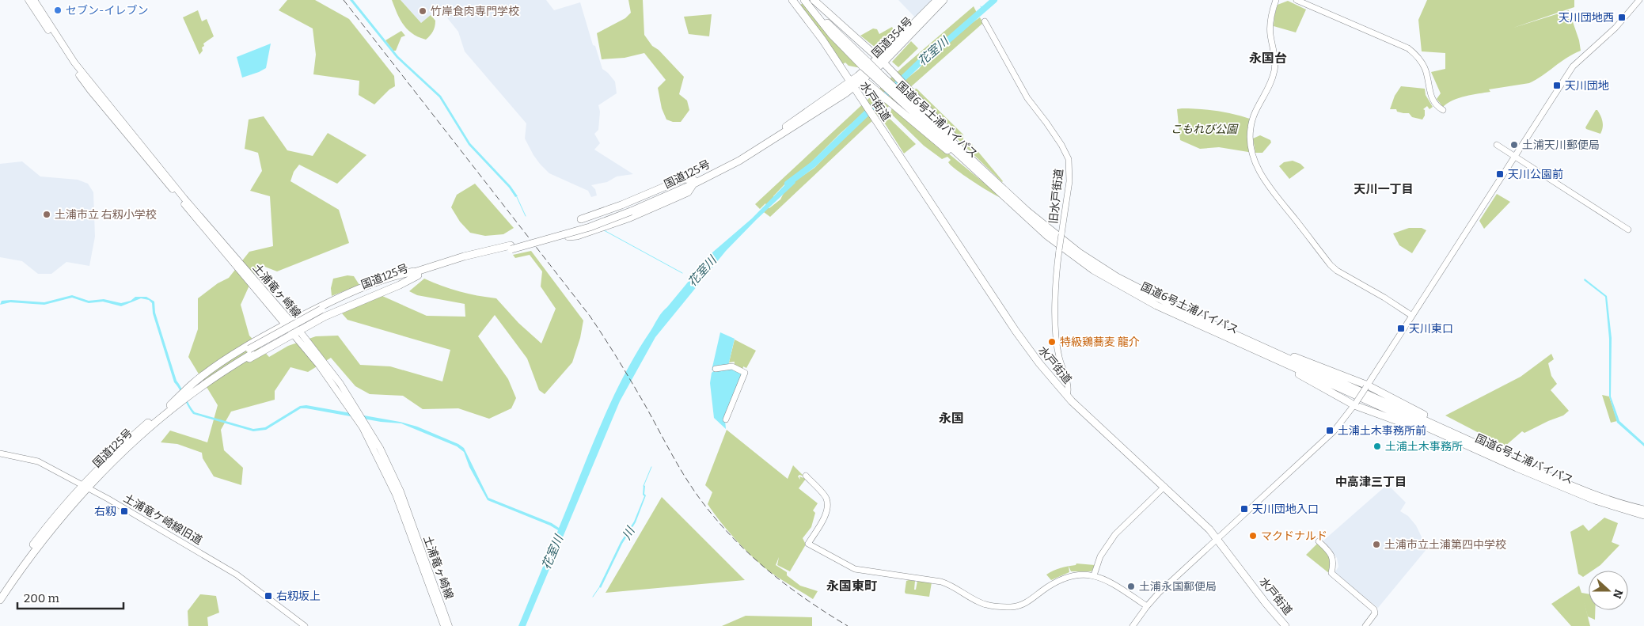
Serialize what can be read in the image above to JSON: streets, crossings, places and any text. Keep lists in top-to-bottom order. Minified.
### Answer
{"streets":{"highway":["国道354号","水戸街道","国道6号土浦バイパス","国道125号"],"main road":["土浦竜ヶ崎線"],"street":["旧水戸街道","土浦竜ケ崎線旧道"]},"crossings":[["国道354号","水戸街道"],["国道354号","国道125号"],["水戸街道","国道125号"],["水戸街道","旧水戸街道"],["国道125号","土浦竜ケ崎線旧道"]],"districts":["永国台","天川一丁目","永国","中高津三丁目","永国東町"],"water":["花室川","川"],"parks":["こもれび公園"],"places":{"other":["セブン-イレブン","竹岸食肉専門学校","土浦天川郵便局","土浦市立 右籾小学校","特級鶏蕎麦 龍介","土浦土木事務所","マクドナルド","土浦市立土浦第四中学校","土浦永国郵便局"],"transit":["天川団地西","天川団地","天川公園前","天川東口","土浦土木事務所前","天川団地入口","右籾","右籾坂上"]},"scale_bar":"200 m","north":"right"}
